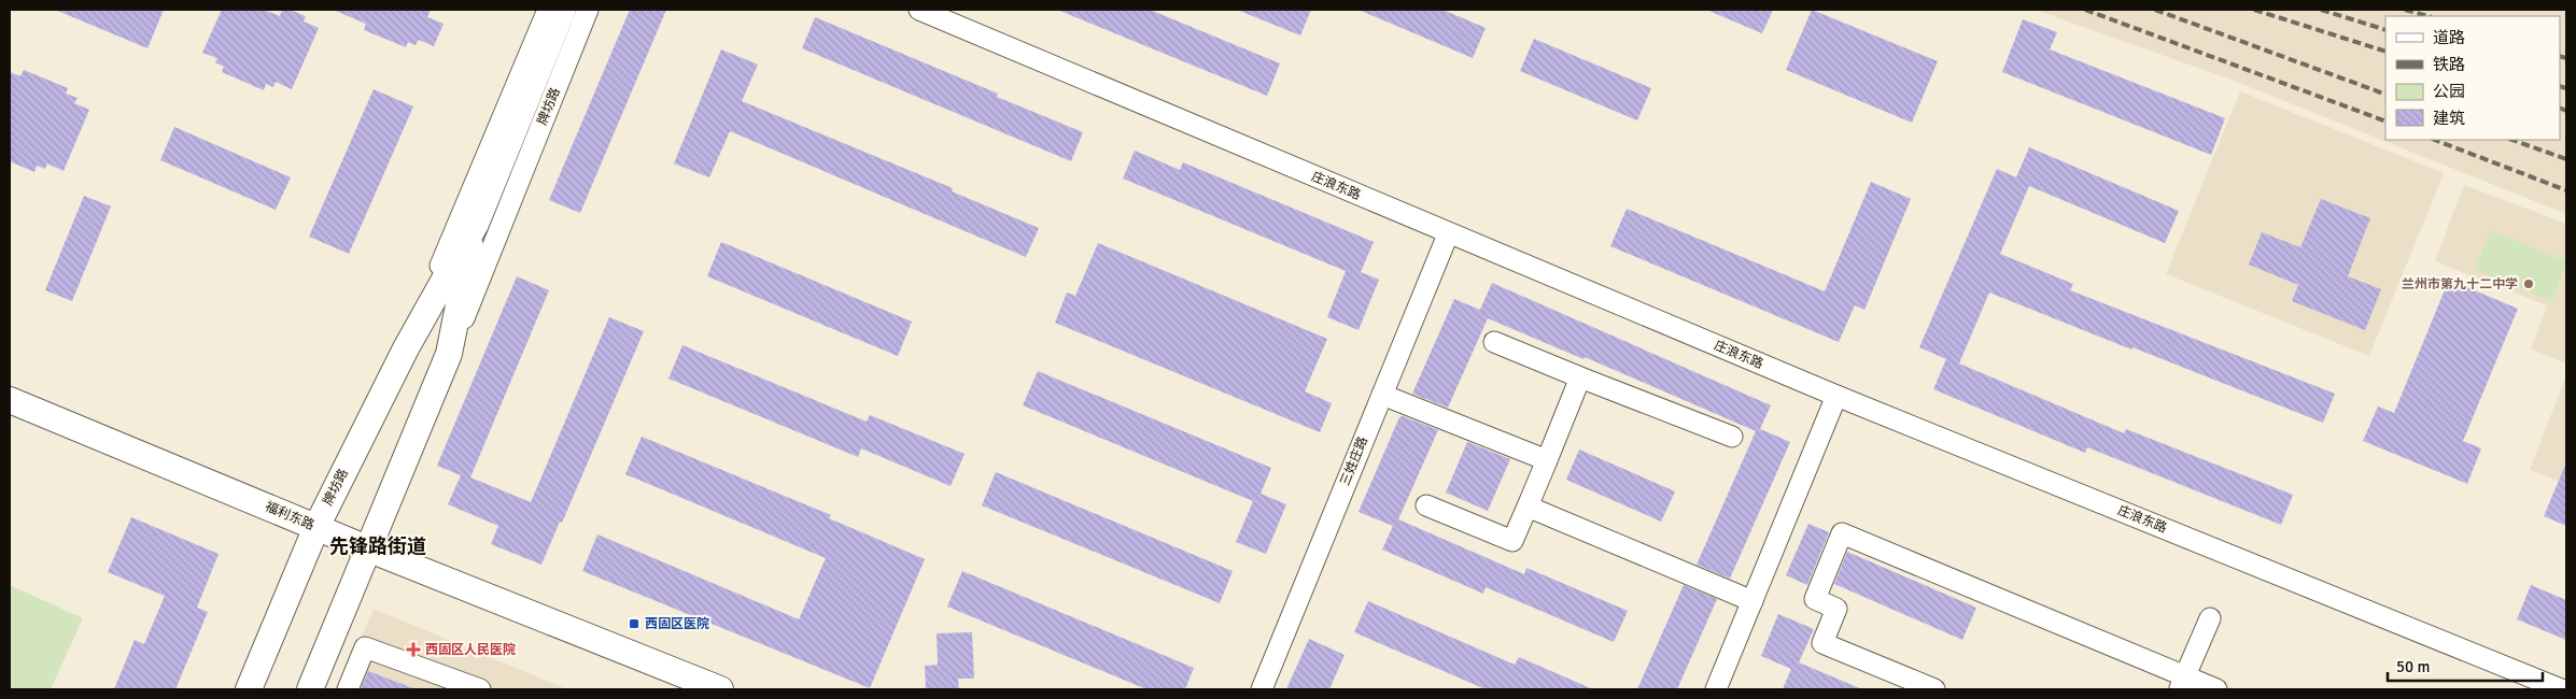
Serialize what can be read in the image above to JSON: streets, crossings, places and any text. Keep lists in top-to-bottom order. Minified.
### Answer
{"streets":{"main road":["牌坊路","福利东路"],"street":["庄浪东路","三姓庄路"]},"crossings":[["牌坊路","福利东路"],["庄浪东路","三姓庄路"]],"districts":["先锋路街道"],"places":{"other":["兰州市第九十二中学"],"transit":["西固区医院"],"health":["西固区人民医院"]},"legend":["道路","铁路","公园","建筑"],"scale_bar":"50 m"}
